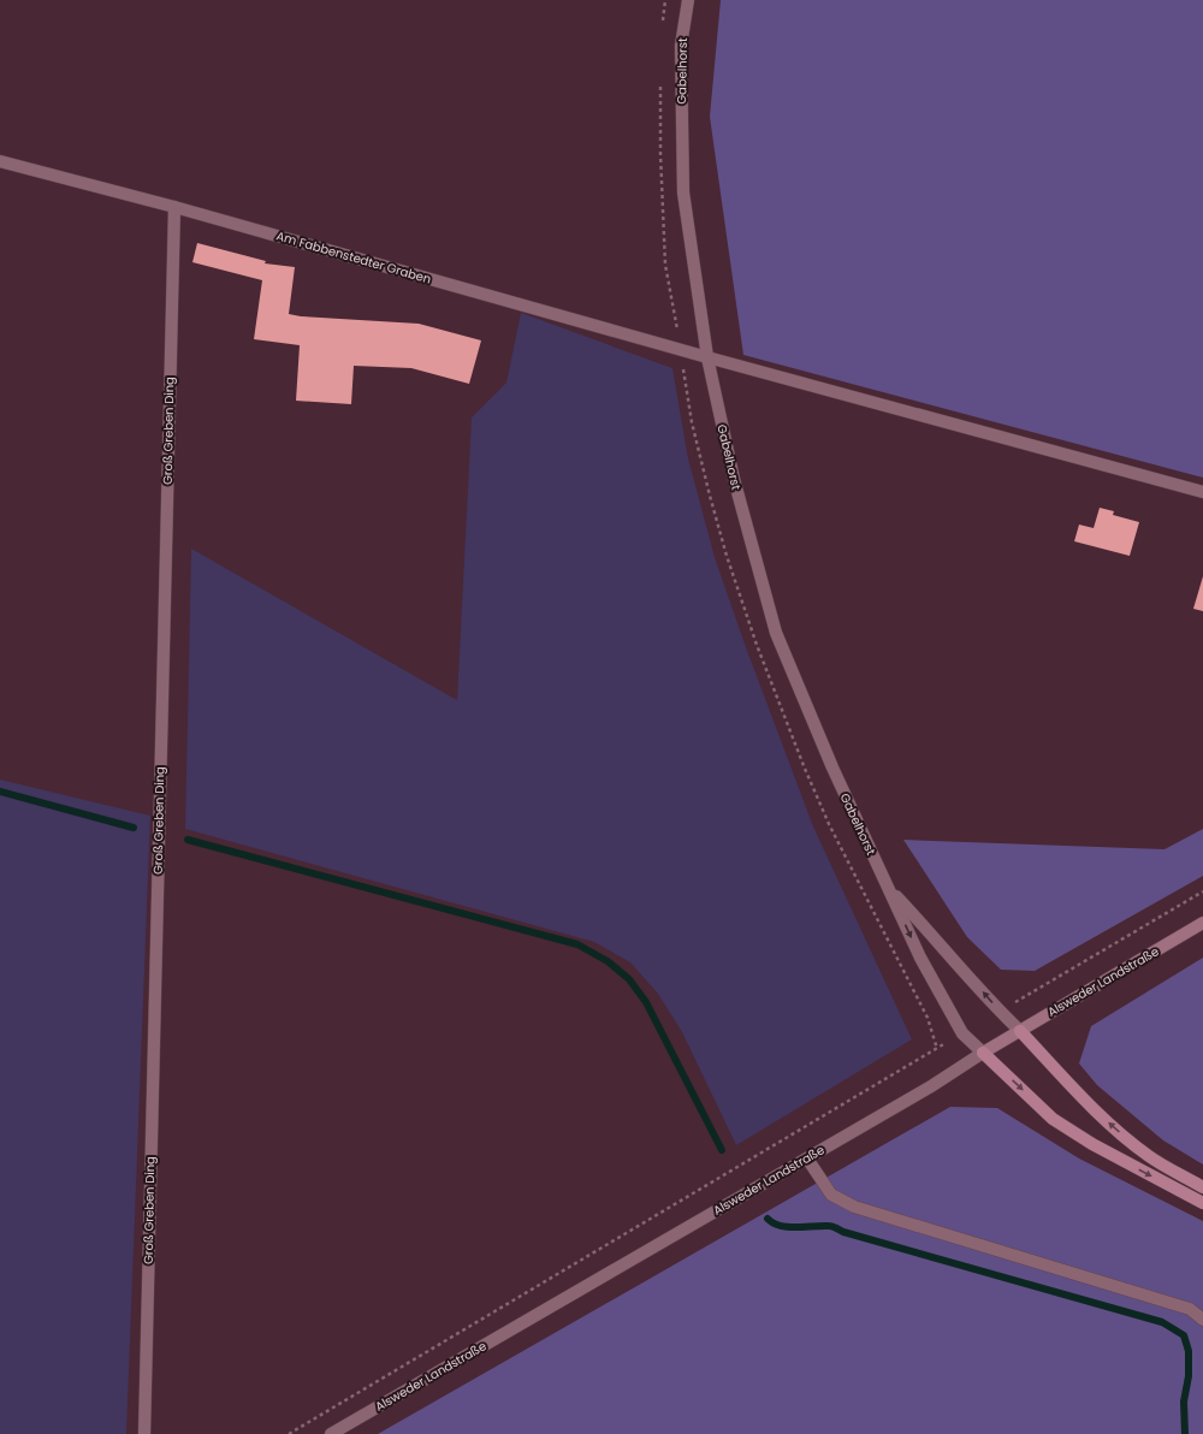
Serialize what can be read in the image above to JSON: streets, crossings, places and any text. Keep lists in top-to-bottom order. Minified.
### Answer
{"streets":{"main road":["Alsweder Landstraße"],"street":["Gabelhorst","Am Fabbenstedter Graben","Groß Greben Ding"]},"crossings":[["Gabelhorst","Am Fabbenstedter Graben"],["Gabelhorst","Alsweder Landstraße"],["Am Fabbenstedter Graben","Groß Greben Ding"]]}
